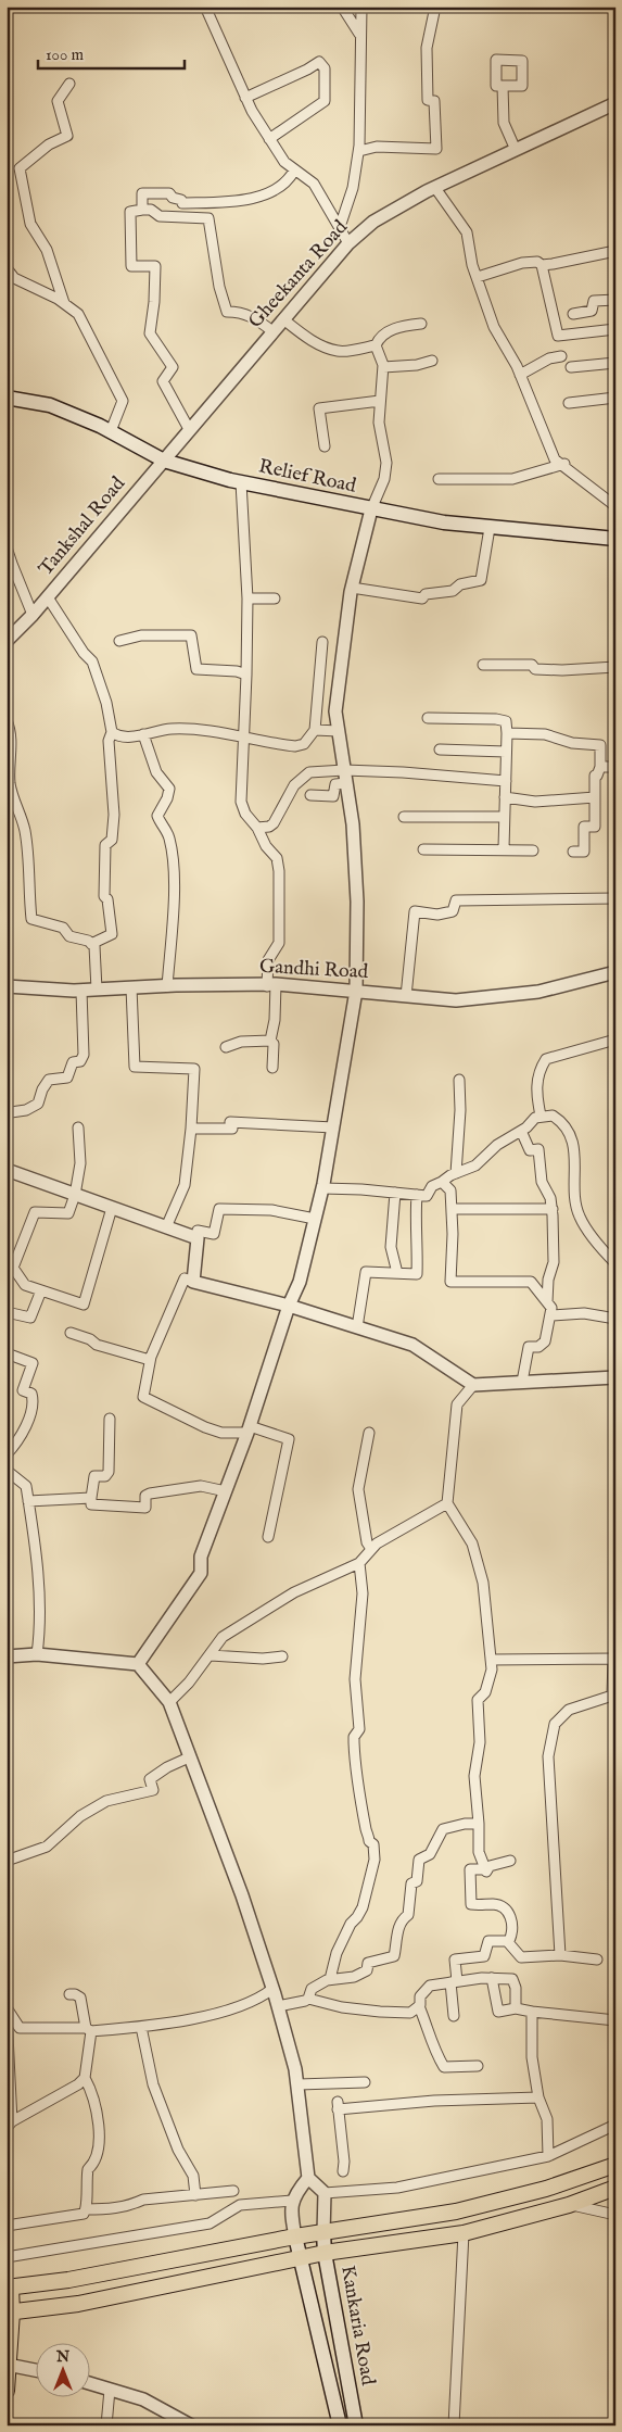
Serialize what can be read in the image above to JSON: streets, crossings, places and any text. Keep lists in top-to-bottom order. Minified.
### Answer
{"streets":{"main road":["Relief Road","Kankaria Road"],"street":["Gheekanta Road","Tankshal Road","Gandhi Road"]},"crossings":[["Gheekanta Road","Relief Road"],["Gheekanta Road","Tankshal Road"],["Relief Road","Tankshal Road"]],"scale_bar":"100 m","north":"top"}
